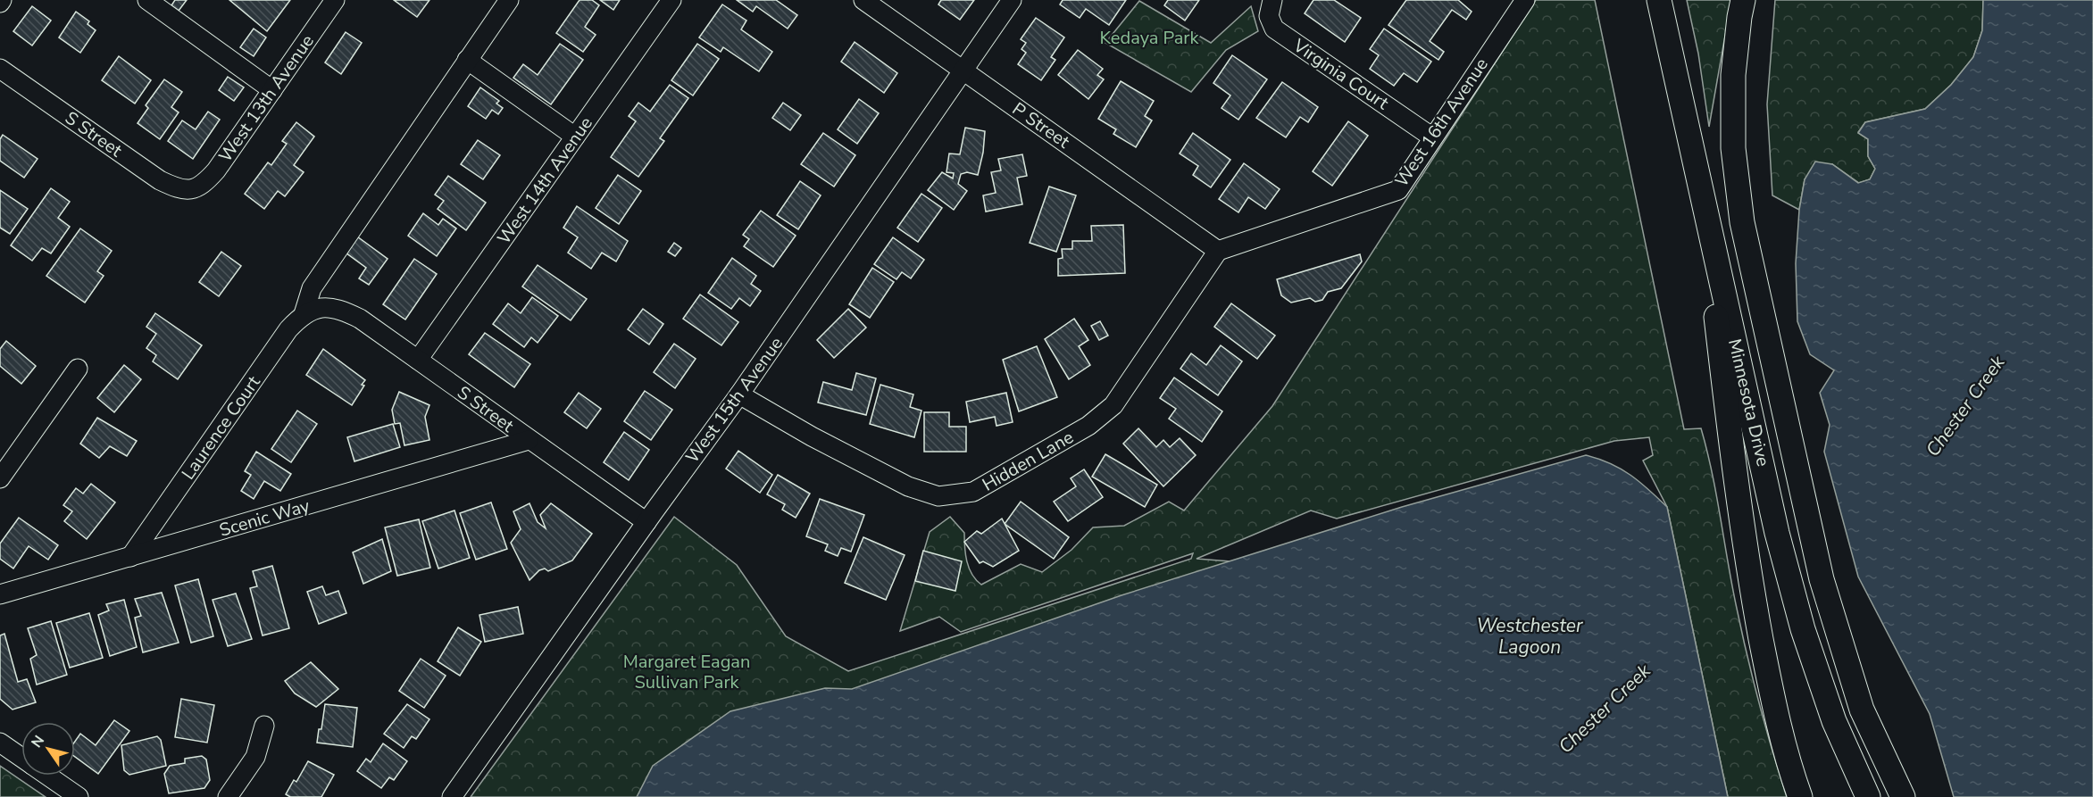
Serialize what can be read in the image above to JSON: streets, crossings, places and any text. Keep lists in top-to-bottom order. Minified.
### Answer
{"streets":{"main road":["Minnesota Drive"],"street":["Virginia Court","West 13th Avenue","West 16th Avenue","P Street","S Street","West 14th Avenue","West 15th Avenue","Laurence Court","Hidden Lane","Scenic Way"]},"crossings":[["Virginia Court","West 16th Avenue"],["West 13th Avenue","S Street"],["West 16th Avenue","P Street"],["West 16th Avenue","Hidden Lane"],["P Street","West 15th Avenue"],["P Street","Hidden Lane"],["S Street","West 14th Avenue"],["S Street","West 15th Avenue"],["S Street","Laurence Court"],["S Street","Scenic Way"],["West 15th Avenue","Hidden Lane"],["Laurence Court","Scenic Way"]],"water":["Chester Creek","Westchester Lagoon"],"parks":["Kedaya Park","Margaret Eagan Sullivan Park"],"north":"top left"}
